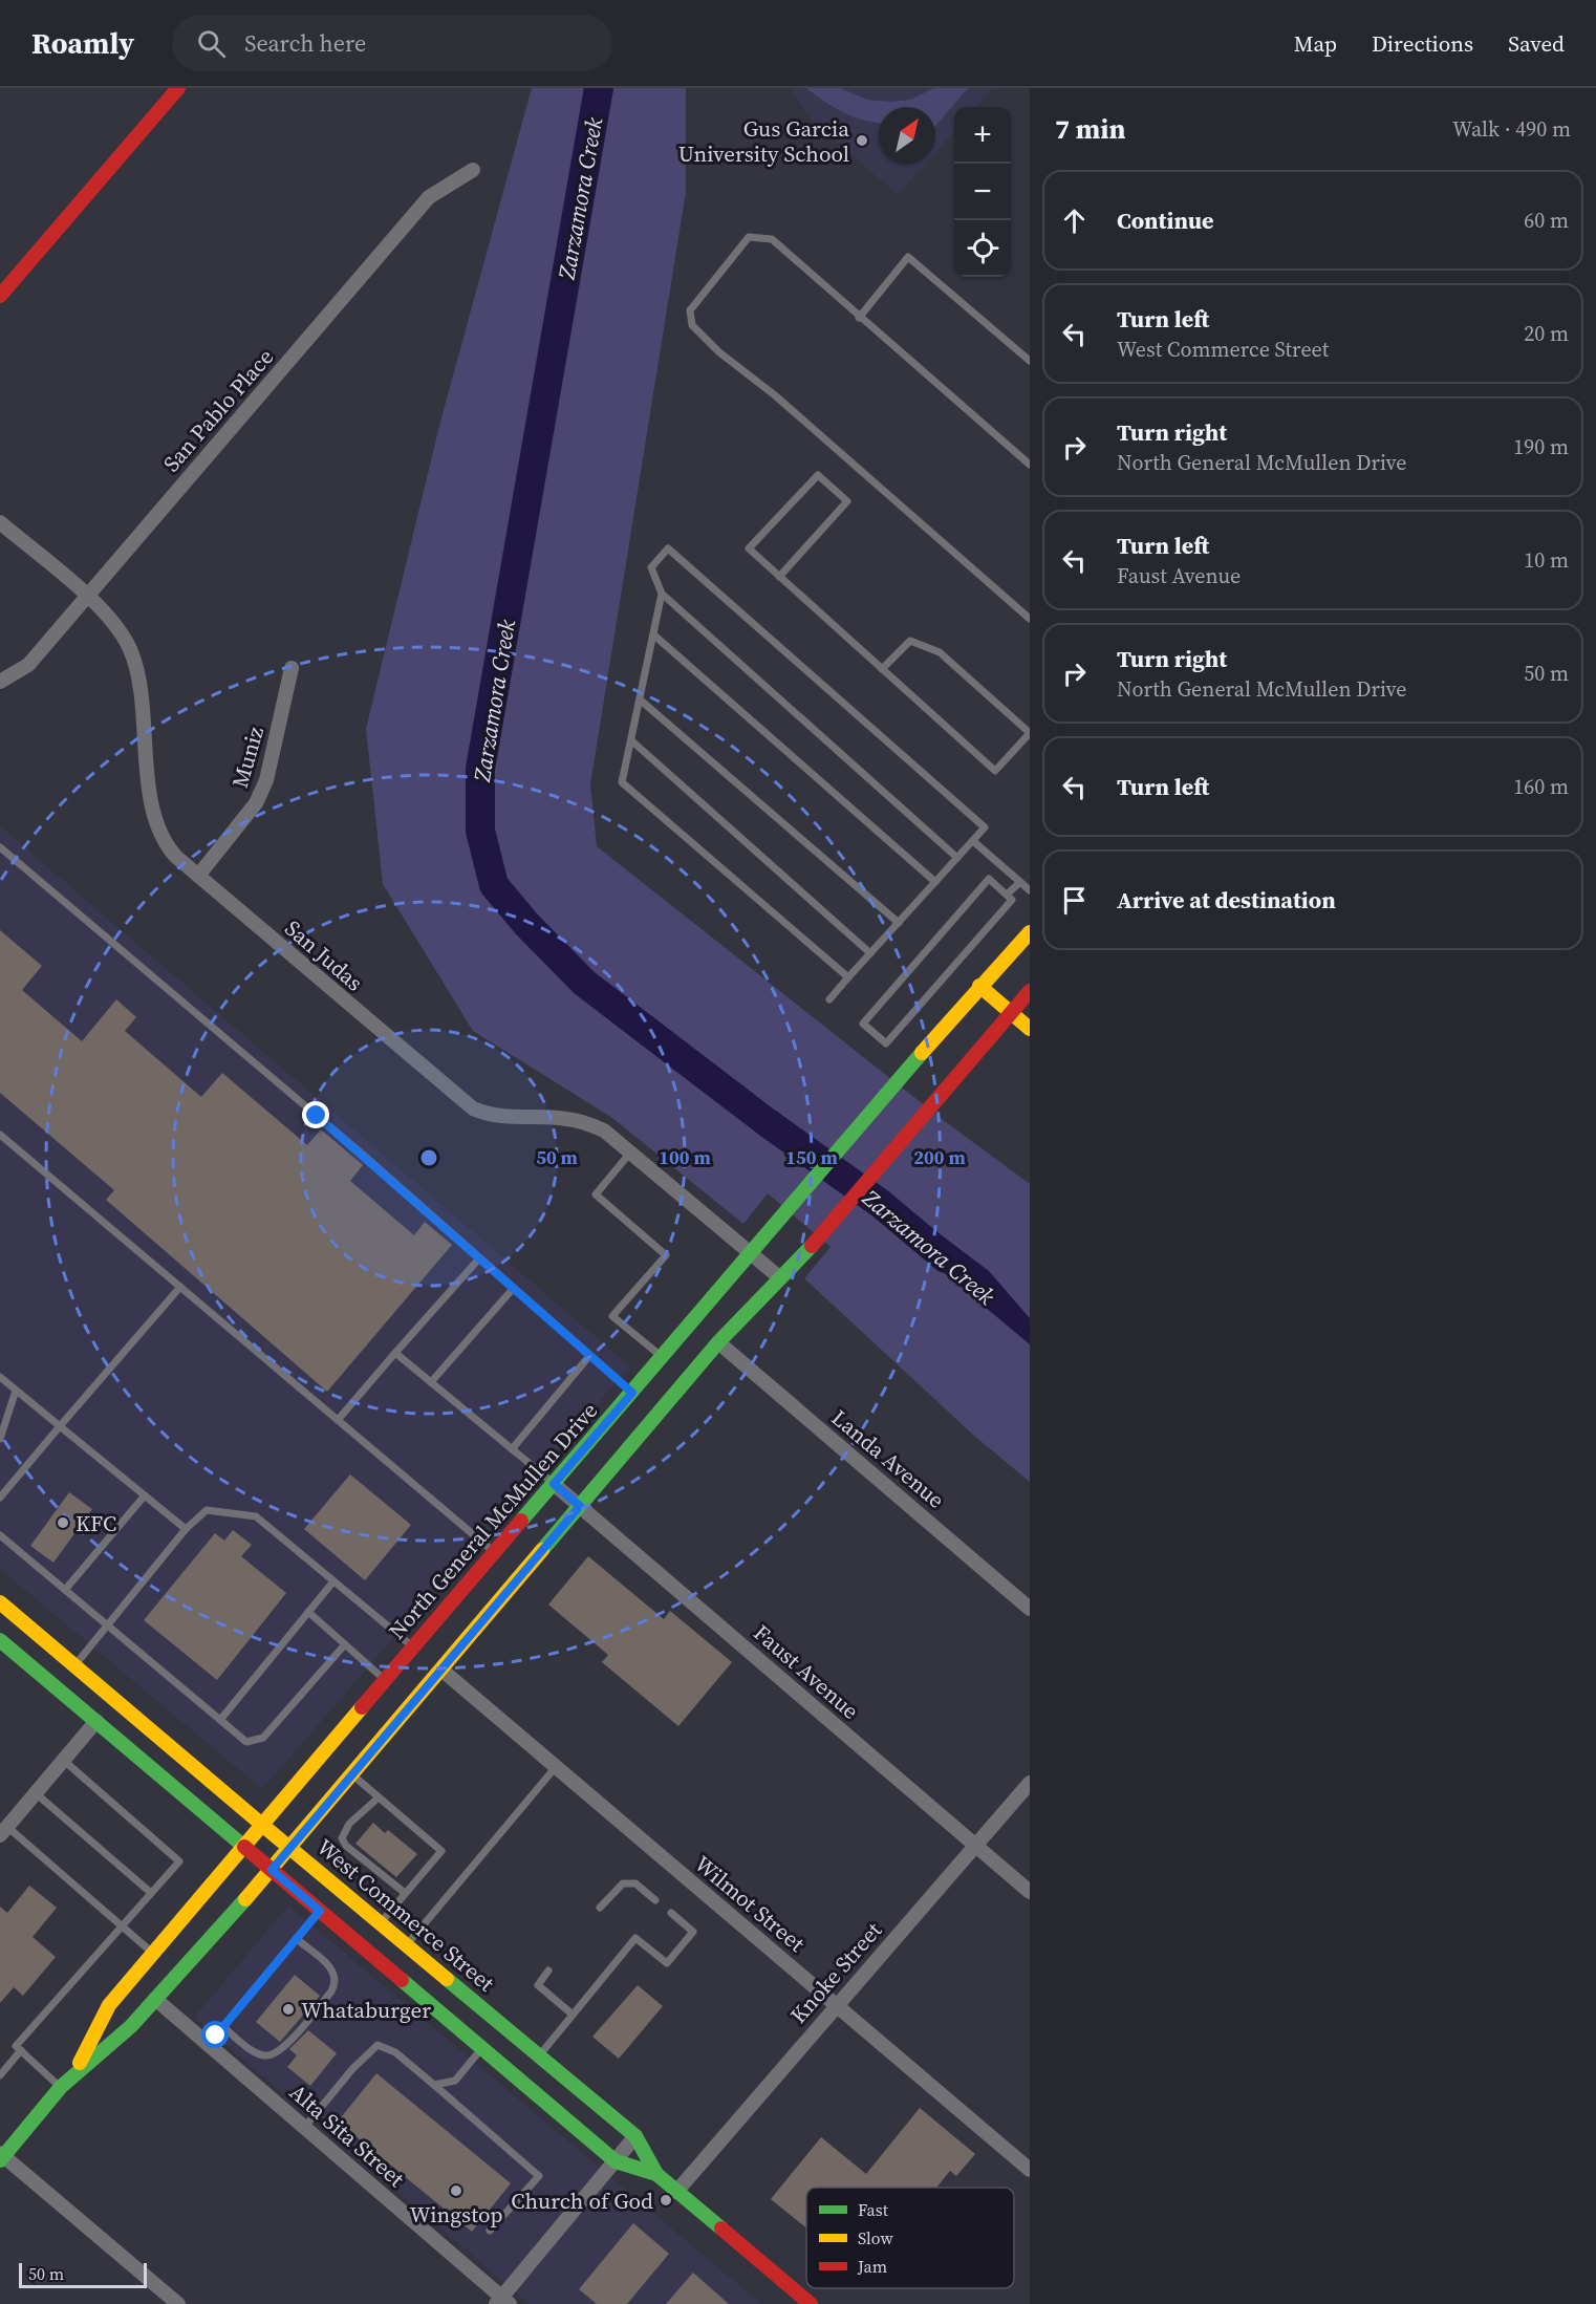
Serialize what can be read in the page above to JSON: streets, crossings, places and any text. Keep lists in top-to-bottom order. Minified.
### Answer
{"streets":{"main road":["North General McMullen Drive","West Commerce Street"],"street":["San Pablo Place","Muniz","San Judas","Landa Avenue","Faust Avenue","Wilmot Street","Knoke Street","Alta Sita Street"]},"crossings":[["San Pablo Place","San Judas"],["Muniz","San Judas"],["San Judas","North General McMullen Drive"],["North General McMullen Drive","Faust Avenue"],["North General McMullen Drive","West Commerce Street"],["Faust Avenue","Knoke Street"],["Wilmot Street","Knoke Street"],["West Commerce Street","Knoke Street"]],"water":["Zarzamora Creek"],"places":["Gus Garcia University School","KFC","Whataburger","Wingstop","Church of God"],"legend":["Fast","Slow","Jam"],"scale_bar":"50 m","north":"top right","page":{"header":"Roamly","search":"Search here","nav":["Map","Directions","Saved"],"heading":["7 min","Walk · 490 m"],"map_buttons":["+","−"],"list":[["Continue","60 m"],["Turn left","West Commerce Street","20 m"],["Turn right","North General McMullen Drive","190 m"],["Turn left","Faust Avenue","10 m"],["Turn right","North General McMullen Drive","50 m"],["Turn left","160 m"],"Arrive at destination"],"scale":"50 m"},"rings":["50 m","100 m","150 m","200 m"]}
